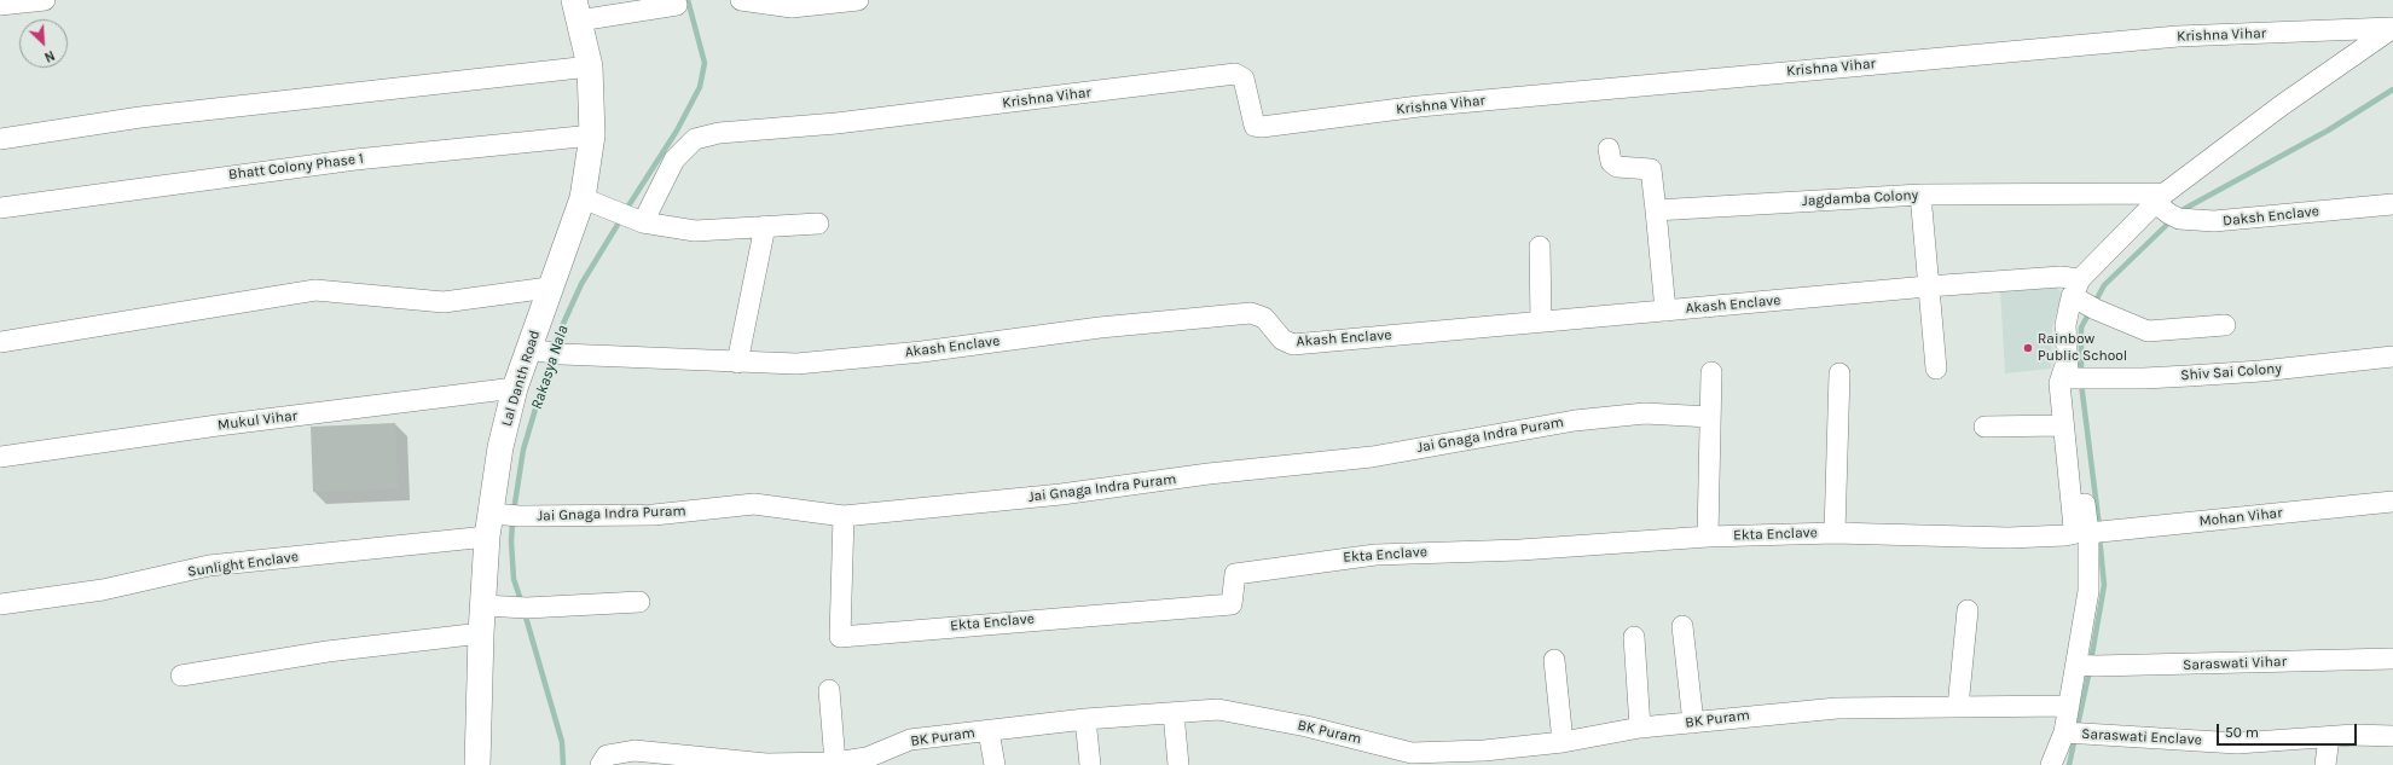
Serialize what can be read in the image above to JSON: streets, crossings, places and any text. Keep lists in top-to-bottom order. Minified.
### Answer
{"streets":{"street":["Krishna Vihar","Bhatt Colony Phase 1","Jagdamba Colony","Daksh Enclave","Akash Enclave","Shiv Sai Colony","Lal Danth Road","Mukul Vihar","Jai Gnaga Indra Puram","Mohan Vihar","Ekta Enclave","Sunlight Enclave","Saraswati Vihar","BK Puram","Saraswati Enclave"]},"crossings":[["Bhatt Colony Phase 1","Lal Danth Road"],["Jagdamba Colony","Daksh Enclave"],["Akash Enclave","Lal Danth Road"],["Lal Danth Road","Mukul Vihar"],["Lal Danth Road","Jai Gnaga Indra Puram"],["Lal Danth Road","Sunlight Enclave"],["Jai Gnaga Indra Puram","Ekta Enclave"],["Jai Gnaga Indra Puram","Sunlight Enclave"],["Mohan Vihar","Ekta Enclave"]],"water":["Rakasya Nala"],"places":["Rainbow Public School"],"scale_bar":"50 m","north":"bottom right"}
